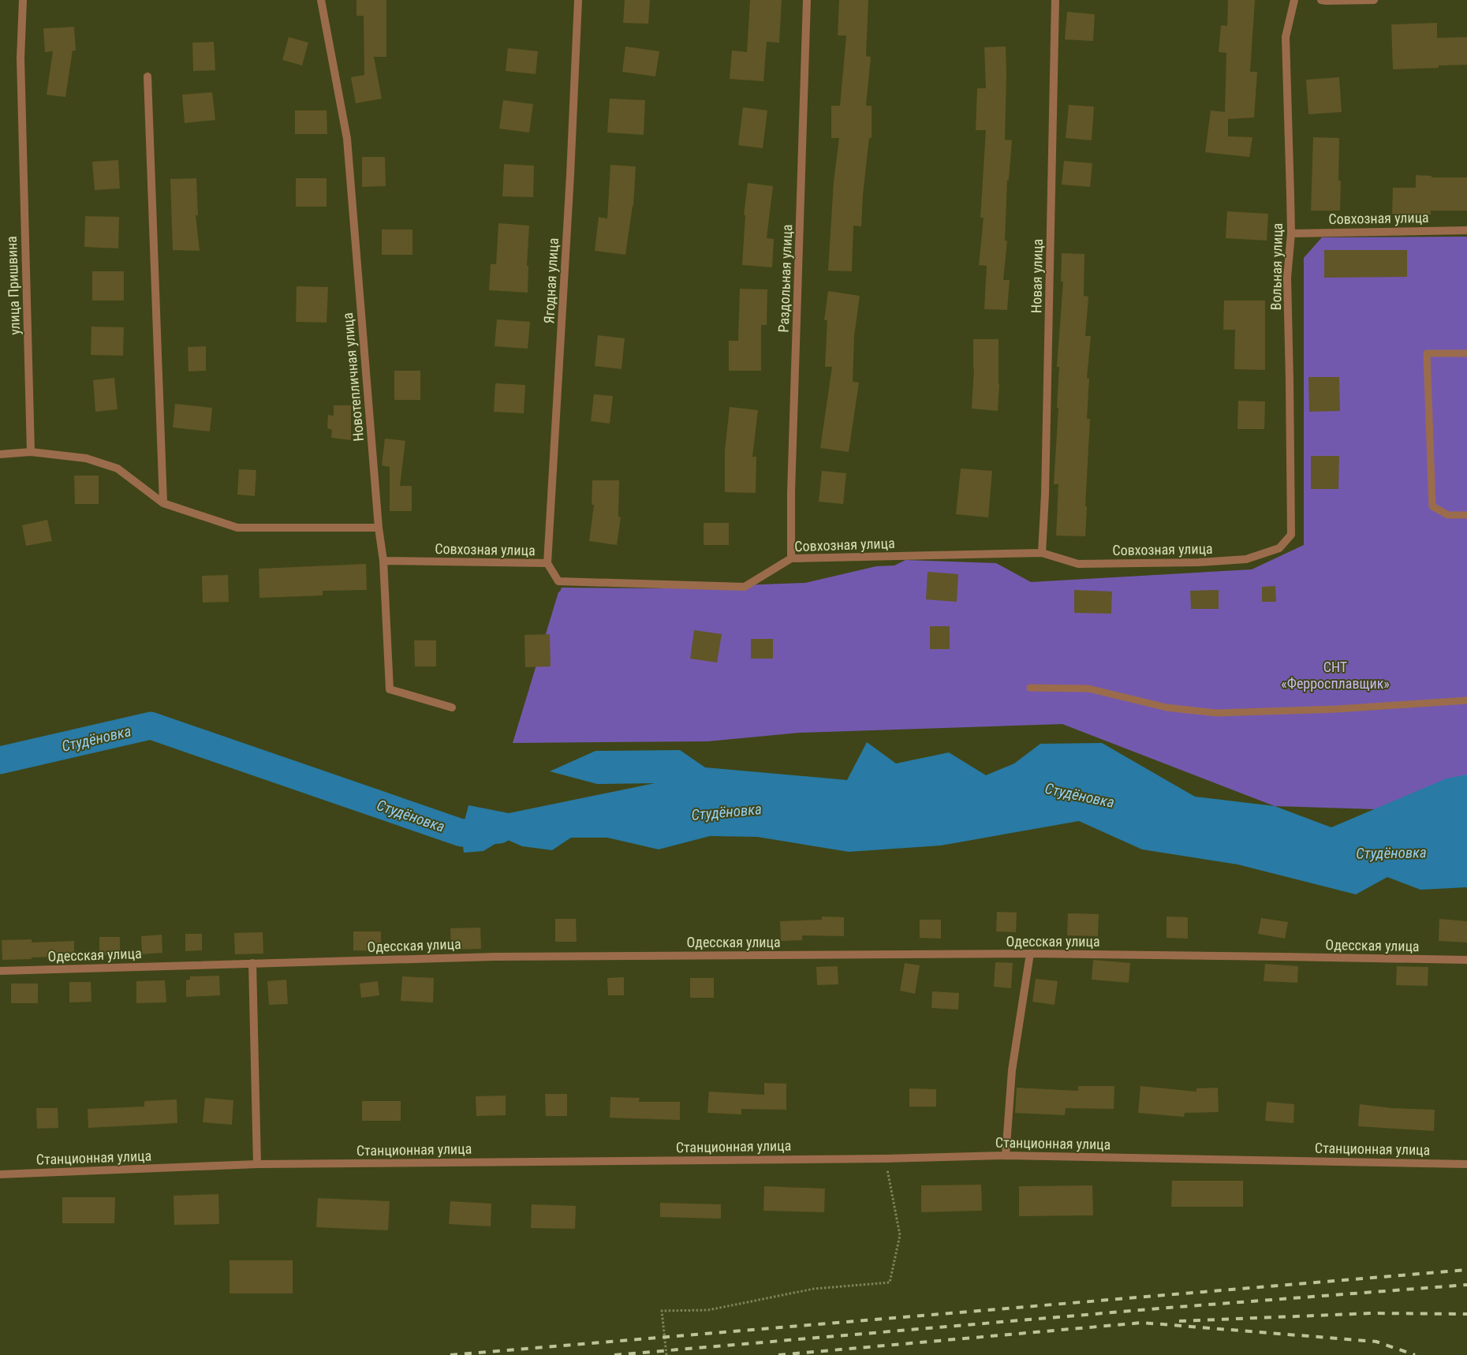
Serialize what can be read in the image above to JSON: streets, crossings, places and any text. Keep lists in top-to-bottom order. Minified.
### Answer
{"streets":{"street":["Совхозная улица","Вольная улица","Новая улица","Раздольная улица","Ягодная улица","улица Пришвина","Новотепличная улица","Одесская улица","Станционная улица"]},"crossings":[["Совхозная улица","Вольная улица"],["Совхозная улица","Новая улица"],["Совхозная улица","Раздольная улица"],["Совхозная улица","Ягодная улица"],["Совхозная улица","Новотепличная улица"]],"water":["Студёновка"],"parks":["СНТ «Ферросплавщик»"]}
